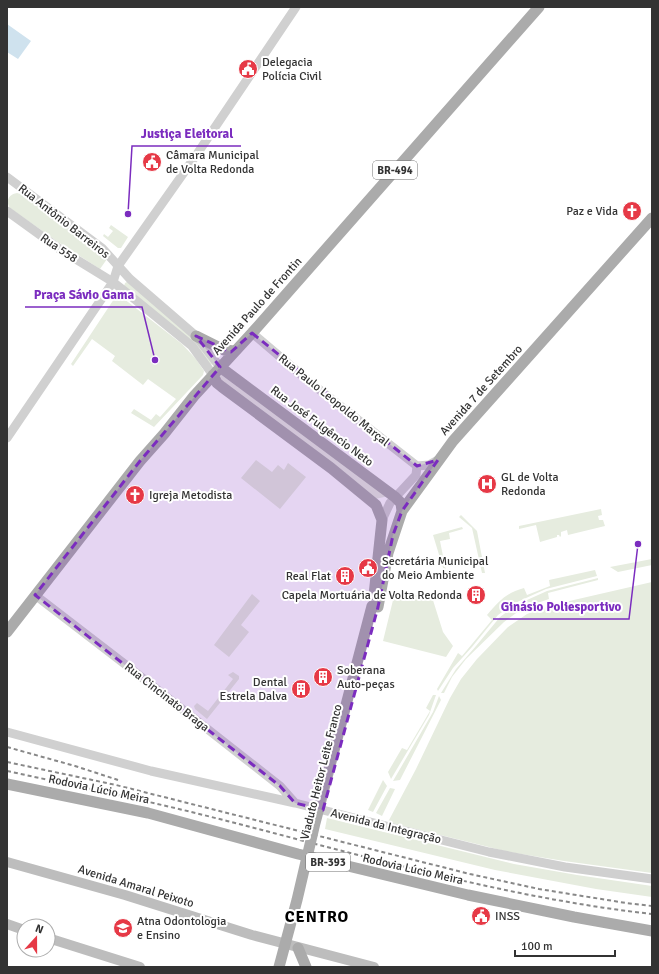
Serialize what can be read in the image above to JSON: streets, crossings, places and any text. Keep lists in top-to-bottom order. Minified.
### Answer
{"streets":{"main road":["BR-494","Avenida Paulo de Frontin","Avenida 7 de Setembro","Rua José Fulgêncio Neto","Viaduto Heitor Leite Franco","Rodovia Lúcio Meira","BR-393","Avenida Amaral Peixoto"],"street":["Rua Antônio Barreiros","Rua 558","Rua Paulo Leopoldo Marçal","Rua Cincinato Braga","Avenida da Integração"]},"crossings":[["Rua Antônio Barreiros","Avenida Paulo de Frontin"],["Rua Antônio Barreiros","Rua José Fulgêncio Neto"],["Rua 558","Avenida Paulo de Frontin"],["Avenida Paulo de Frontin","Rua Paulo Leopoldo Marçal"],["Avenida Paulo de Frontin","Rua José Fulgêncio Neto"],["Avenida Paulo de Frontin","Rua Cincinato Braga"],["Avenida 7 de Setembro","Viaduto Heitor Leite Franco"],["Rua Cincinato Braga","Avenida da Integração"]],"districts":["CENTRO"],"places":{"public building":["Delegacia Polícia Civil","Câmara Municipal de Volta Redonda","Secretária Municipal do Meio Ambiente","INSS"],"church":["Paz e Vida","Igreja Metodista"],"other":["Justiça Eleitoral","Praça Sávio Gama","Ginásio Poliesportivo"],"hospital":["GL de Volta Redonda"],"building":["Real Flat","Capela Mortuária de Volta Redonda","Soberana Auto-peças","Dental Estrela Dalva"],"school or university":["Atna Odontologia e Ensino"]},"scale_bar":"100 m","north":"top"}
